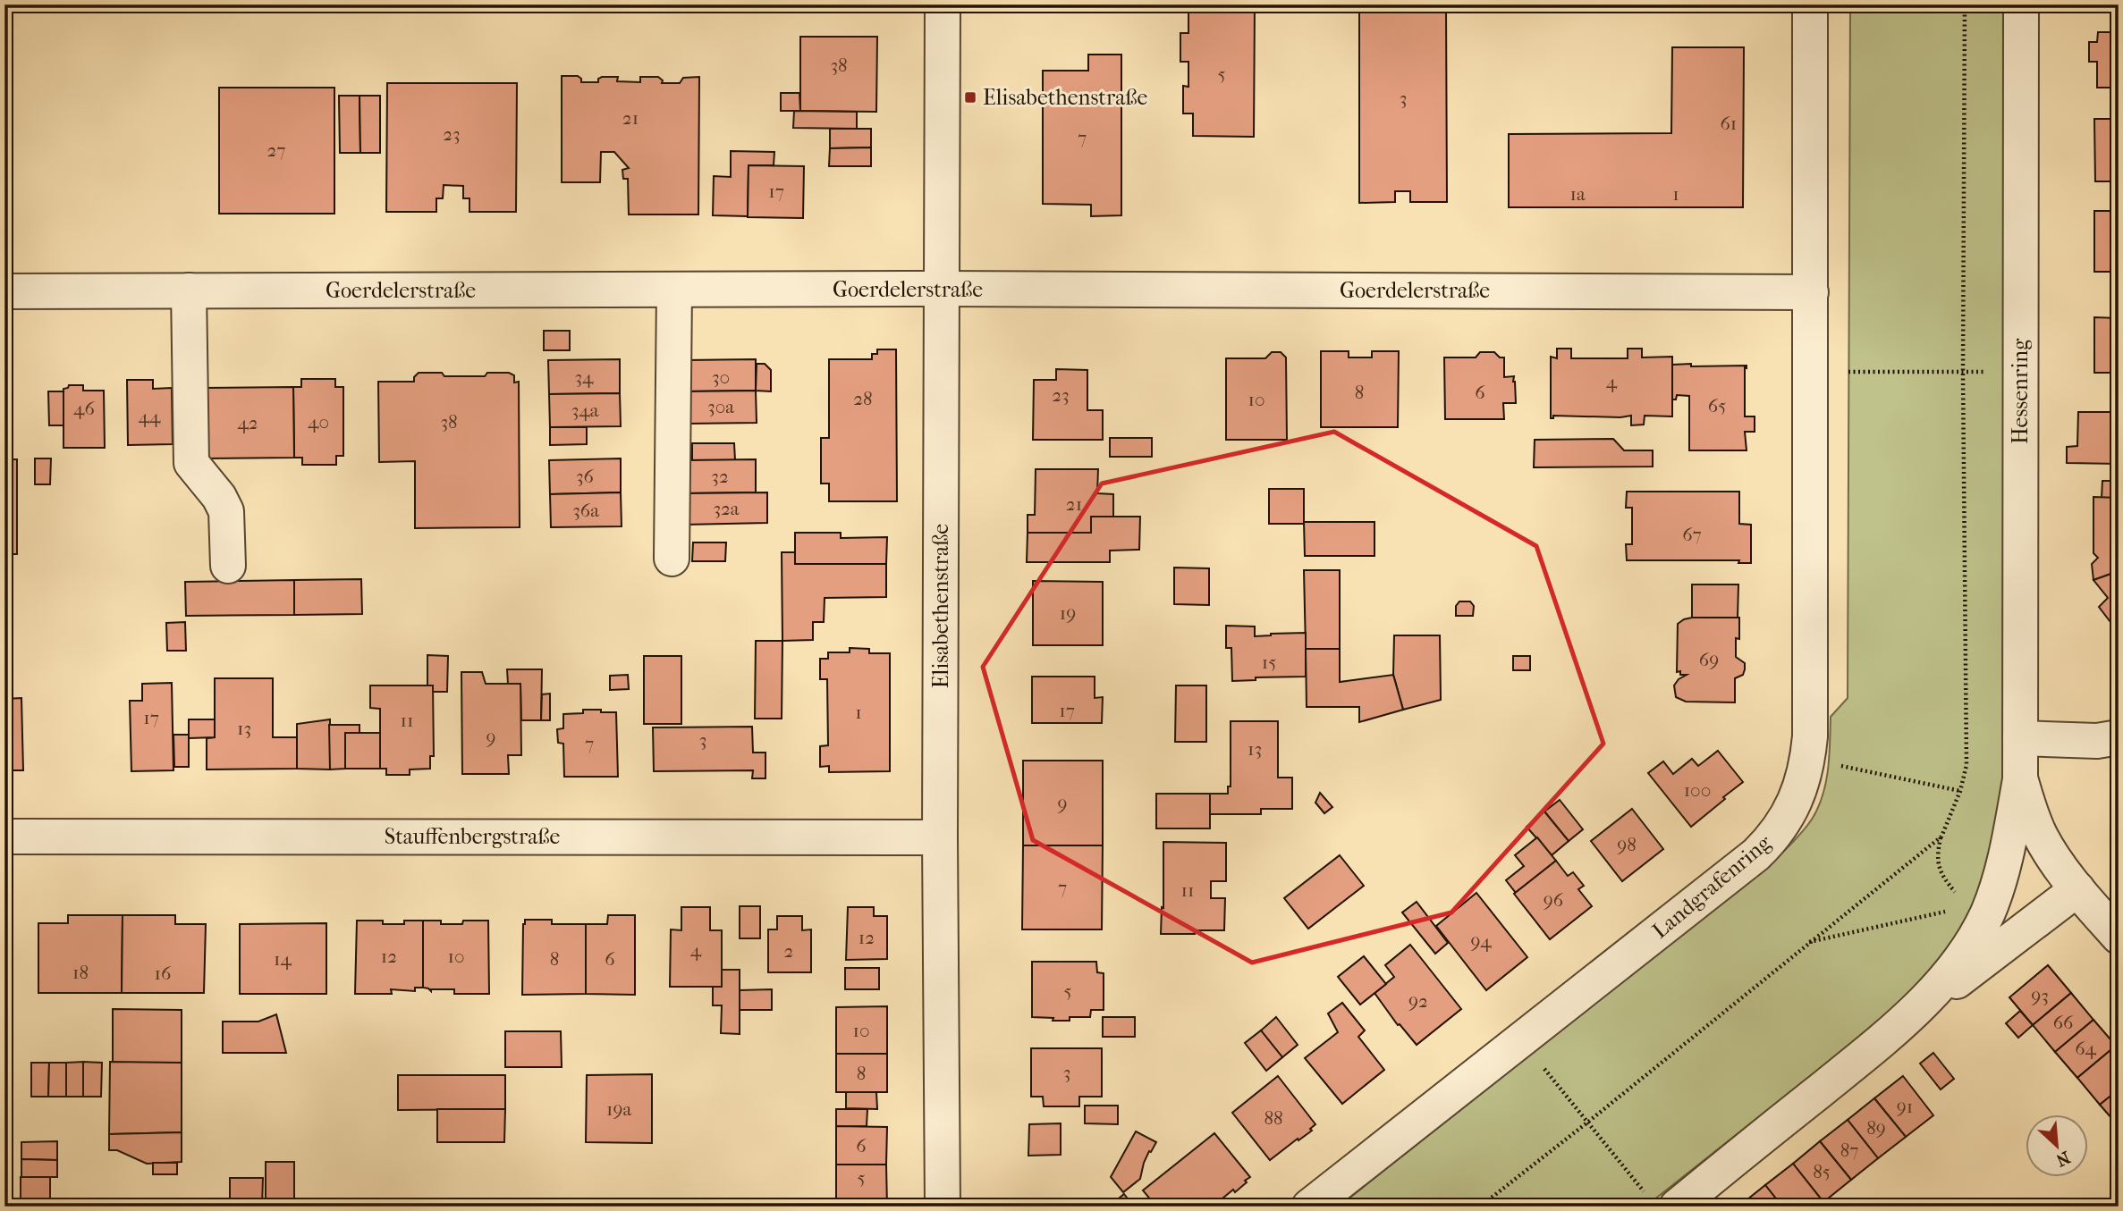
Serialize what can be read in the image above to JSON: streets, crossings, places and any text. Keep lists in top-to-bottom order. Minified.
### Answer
{"streets":{"street":["Goerdelerstraße","Hessenring","Elisabethenstraße","Stauffenbergstraße","Landgrafenring"]},"crossings":[["Goerdelerstraße","Elisabethenstraße"],["Goerdelerstraße","Landgrafenring"],["Elisabethenstraße","Stauffenbergstraße"]],"places":{"transit":["Elisabethenstraße"]},"house_numbers":["38","5","3","21","61","23","7","27","17","1a","1","34","30","4","8","6","23","28","10","65","30a","46","34a","44","40","38","42","36","32","21","32a","36a","67","19","69","15","17","1","17","11","13","9","3","7","13","100","9","98","7","11","96","12","94","4","2","12","10","14","8","6","18","16","5","93","92","66","10","64","3","8","91","19a","88","89","6","87","85","5"],"north":"bottom right"}
